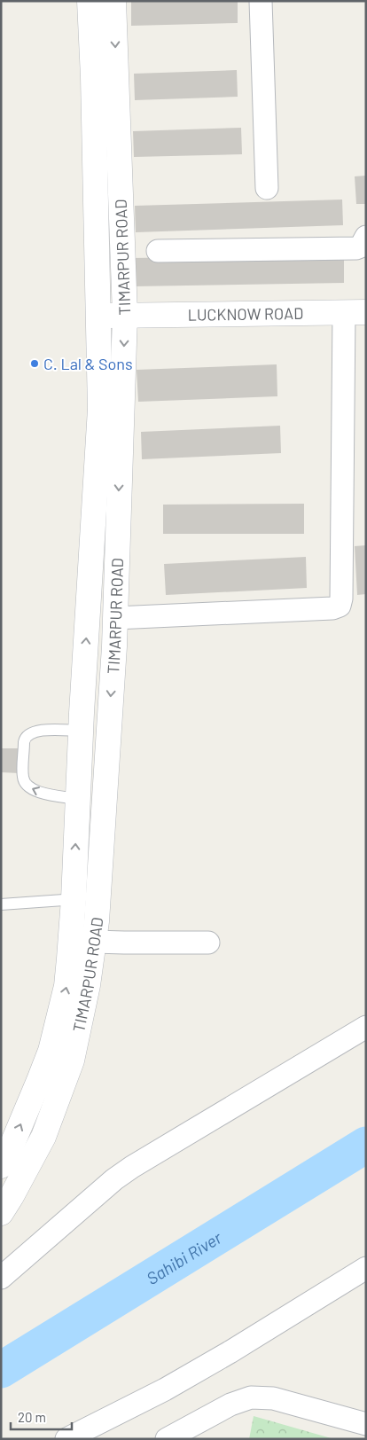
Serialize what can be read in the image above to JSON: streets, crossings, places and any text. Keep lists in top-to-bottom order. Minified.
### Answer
{"streets":{"street":["TIMARPUR ROAD","LUCKNOW ROAD"]},"crossings":[["TIMARPUR ROAD","LUCKNOW ROAD"]],"water":["Sahibi River"],"places":["C. Lal & Sons"],"scale_bar":"20 m"}
